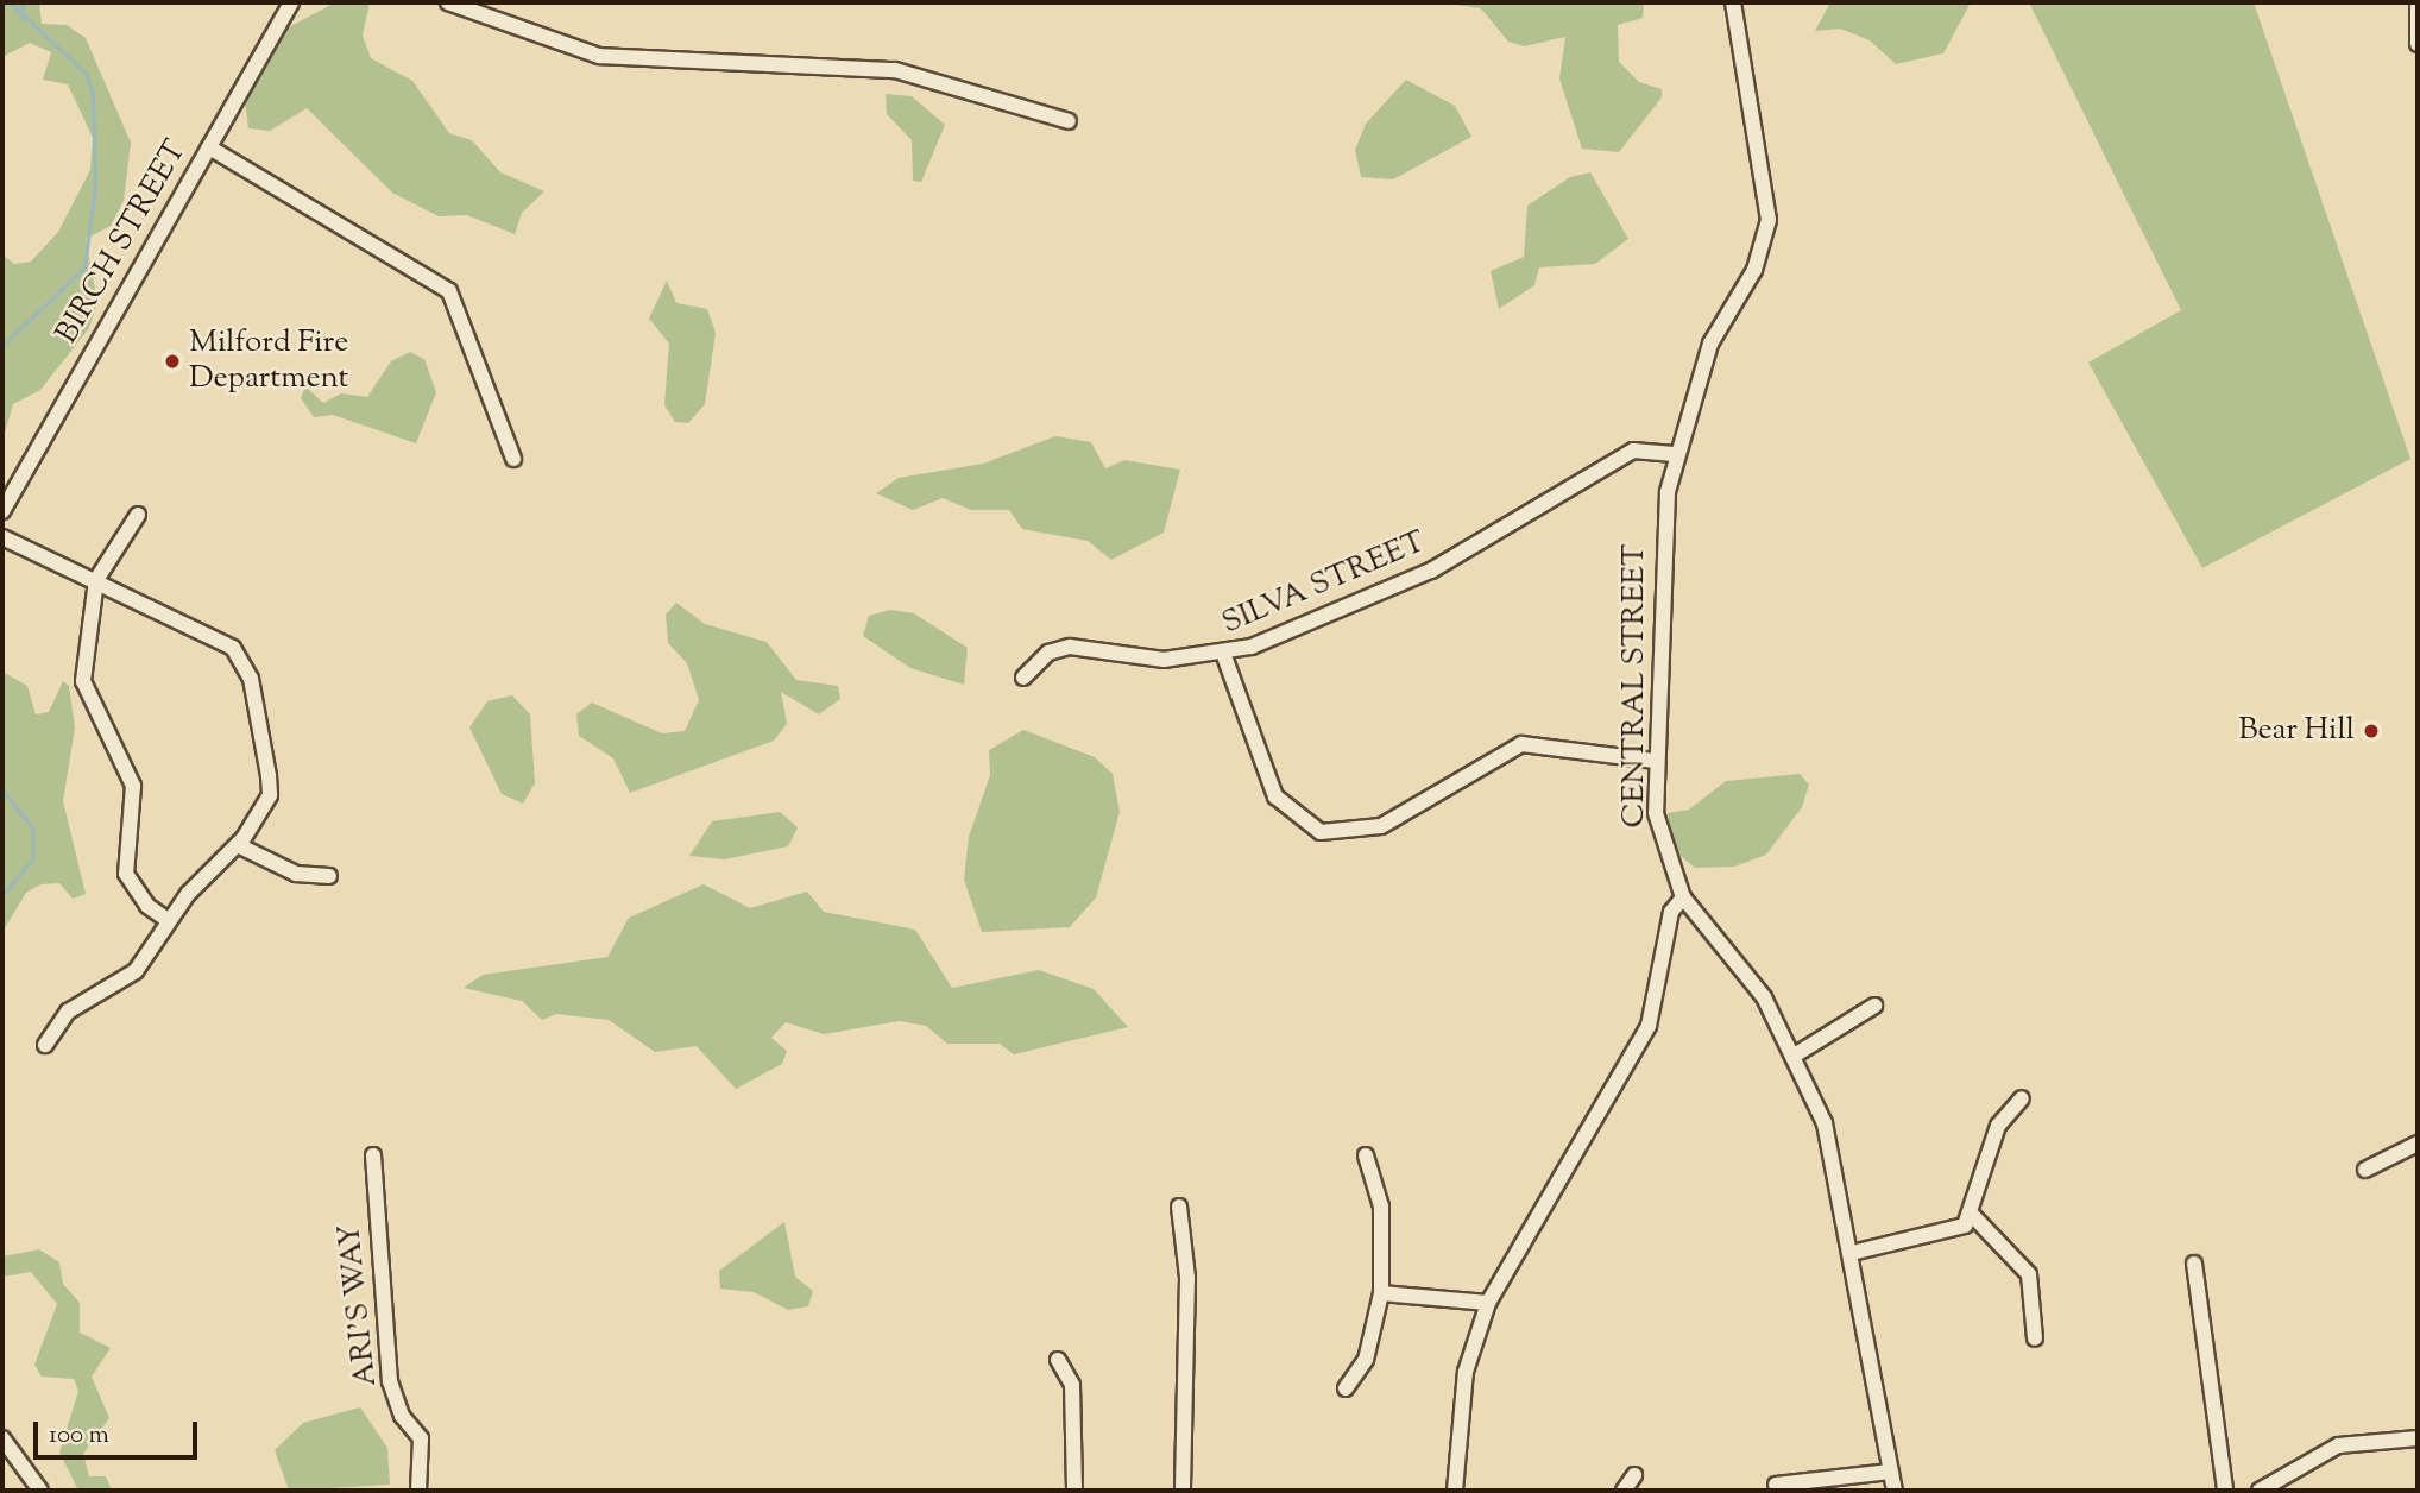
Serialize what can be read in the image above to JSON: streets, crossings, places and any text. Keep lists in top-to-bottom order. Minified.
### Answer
{"streets":{"street":["BIRCH STREET","SILVA STREET","CENTRAL STREET","ARI'S WAY"]},"crossings":[["SILVA STREET","CENTRAL STREET"]],"places":["Milford Fire Department","Bear Hill"],"scale_bar":"100 m"}
